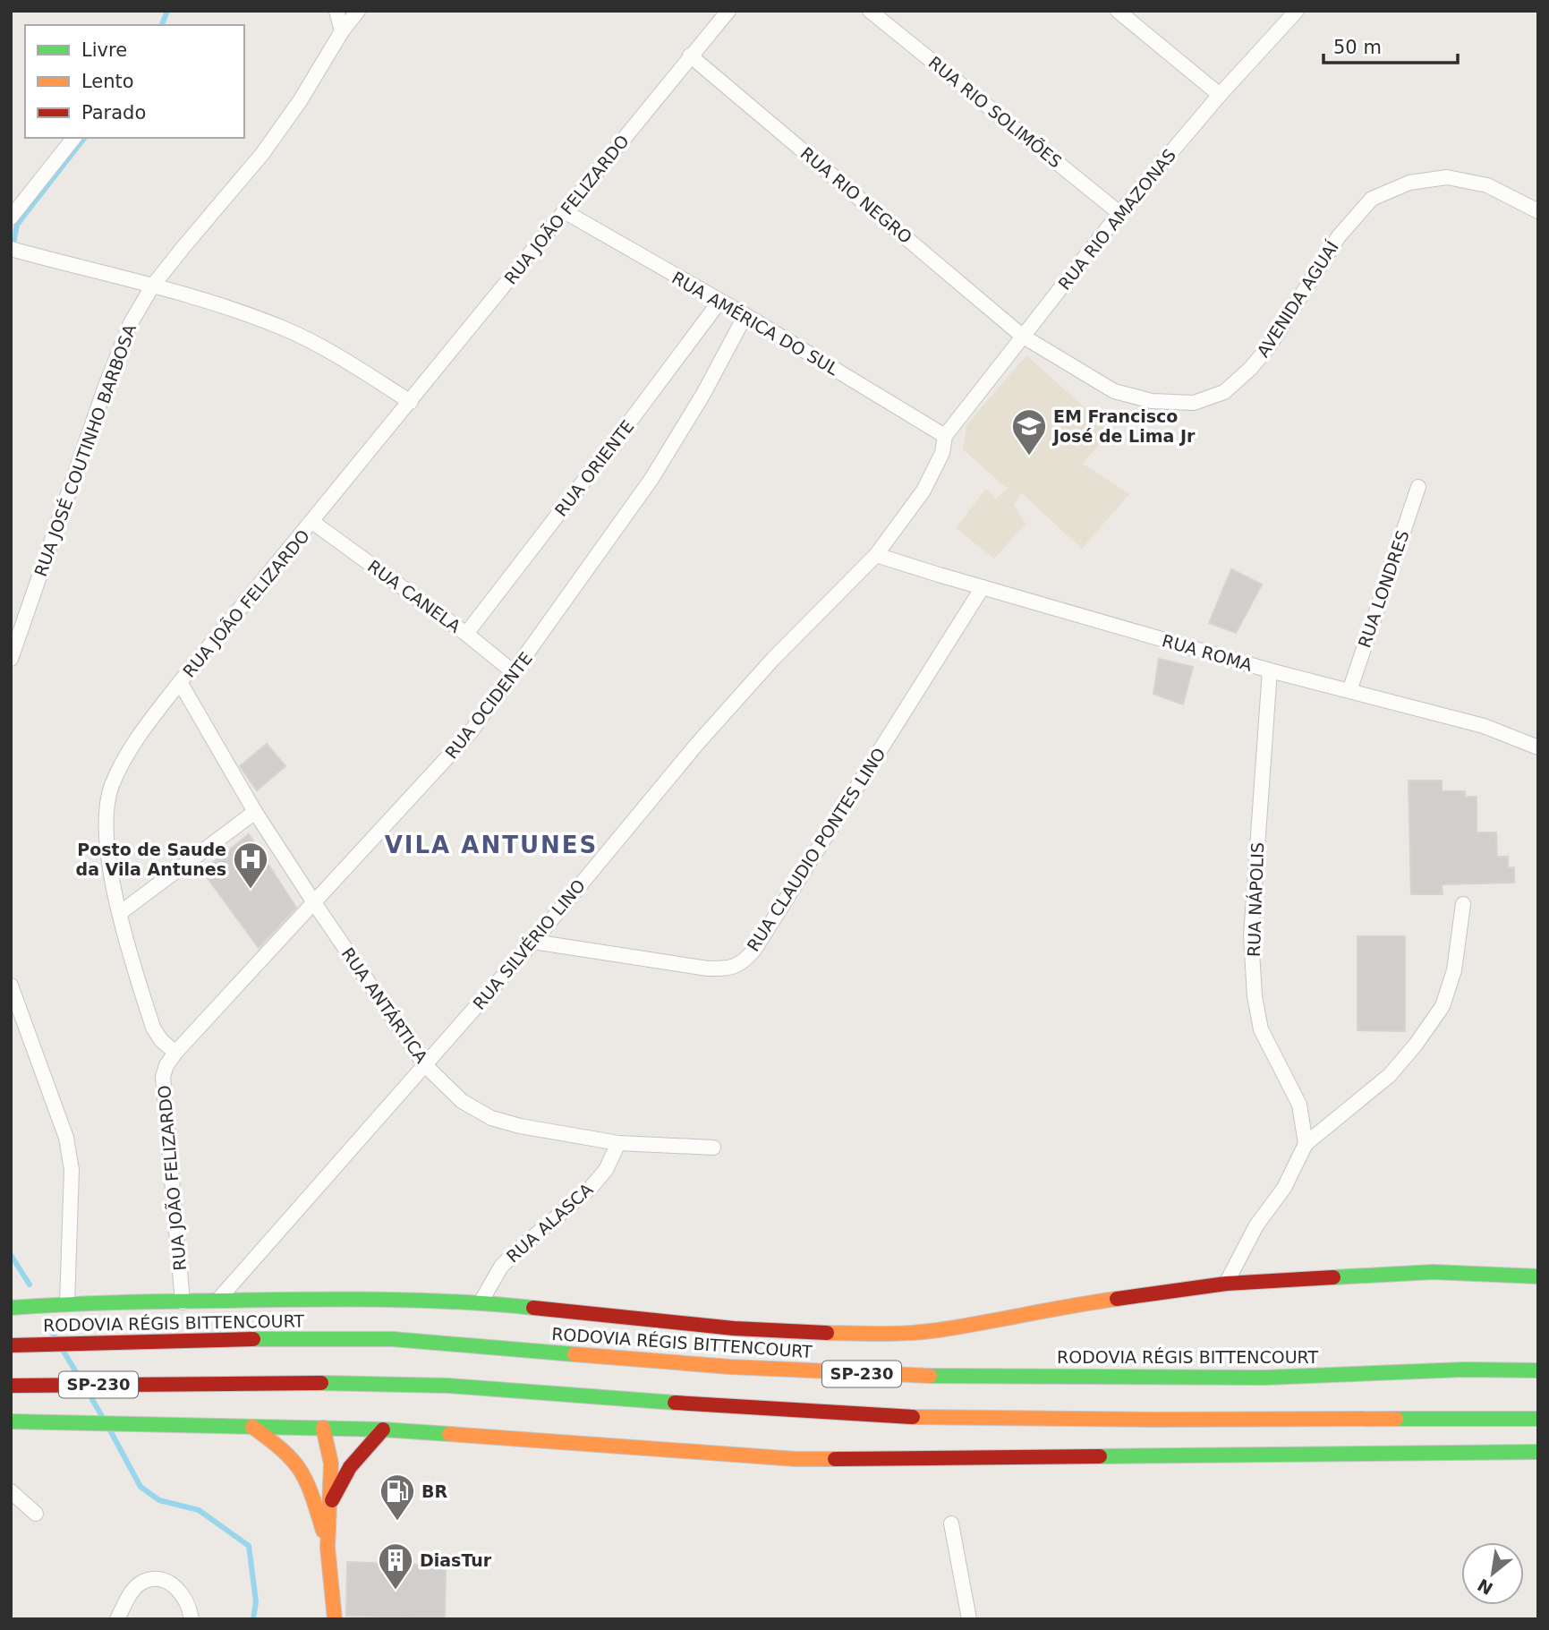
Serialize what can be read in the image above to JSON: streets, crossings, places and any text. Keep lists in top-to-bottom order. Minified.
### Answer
{"streets":{"main road":["RODOVIA RÉGIS BITTENCOURT","SP-230"],"street":["RUA RIO SOLIMÕES","RUA RIO NEGRO","RUA JOÃO FELIZARDO","RUA RIO AMAZONAS","AVENIDA AGUAÍ","RUA AMÉRICA DO SUL","RUA JOSÉ COUTINHO BARBOSA","RUA ORIENTE","RUA LONDRES","RUA CANELA","RUA ROMA","RUA OCIDENTE","RUA CLAUDIO PONTES LINO","RUA NÁPOLIS","RUA SILVÉRIO LINO","RUA ANTÁRTICA","RUA ALASCA"]},"crossings":[["RUA RIO SOLIMÕES","RUA RIO AMAZONAS"],["RUA RIO NEGRO","RUA JOÃO FELIZARDO"],["RUA RIO NEGRO","RUA RIO AMAZONAS"],["RUA RIO NEGRO","AVENIDA AGUAÍ"],["RUA JOÃO FELIZARDO","RUA AMÉRICA DO SUL"],["RUA JOÃO FELIZARDO","RUA CANELA"],["RUA JOÃO FELIZARDO","RUA OCIDENTE"],["RUA JOÃO FELIZARDO","RUA ANTÁRTICA"],["RUA RIO AMAZONAS","AVENIDA AGUAÍ"],["RUA RIO AMAZONAS","RUA AMÉRICA DO SUL"],["RUA RIO AMAZONAS","RUA SILVÉRIO LINO"],["RUA AMÉRICA DO SUL","RUA ORIENTE"],["RUA AMÉRICA DO SUL","RUA OCIDENTE"],["RUA AMÉRICA DO SUL","RUA SILVÉRIO LINO"],["RUA ORIENTE","RUA CANELA"],["RUA LONDRES","RUA ROMA"],["RUA CANELA","RUA OCIDENTE"],["RUA ROMA","RUA CLAUDIO PONTES LINO"],["RUA ROMA","RUA NÁPOLIS"],["RUA ROMA","RUA SILVÉRIO LINO"],["RUA OCIDENTE","RUA ANTÁRTICA"],["RUA CLAUDIO PONTES LINO","RUA SILVÉRIO LINO"],["RUA SILVÉRIO LINO","RUA ANTÁRTICA"],["RUA ANTÁRTICA","RUA ALASCA"]],"districts":["VILA ANTUNES"],"places":{"school or university":["EM Francisco José de Lima Jr"],"hospital":["Posto de Saude da Vila Antunes"],"fuel station":["BR"],"building":["DiasTur"]},"legend":["Livre","Lento","Parado"],"scale_bar":"50 m","north":"bottom left"}
